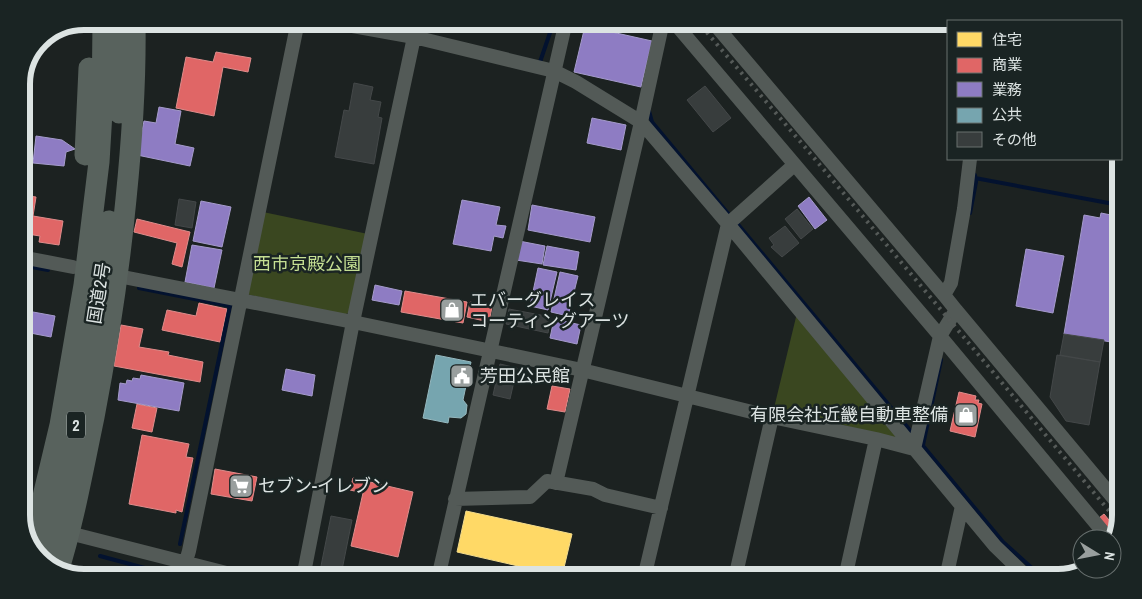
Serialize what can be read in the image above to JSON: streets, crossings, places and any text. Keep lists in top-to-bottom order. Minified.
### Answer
{"streets":{"highway":["国道2号","2"]},"parks":["西市京殿公園"],"places":{"shop":["エバーグレイス コーティングアーツ","有限会社近畿自動車整備"],"public building":["芳田公民館"],"supermarket":["セブン-イレブン"]},"legend":["住宅","商業","業務","公共","その他"],"north":"right"}
